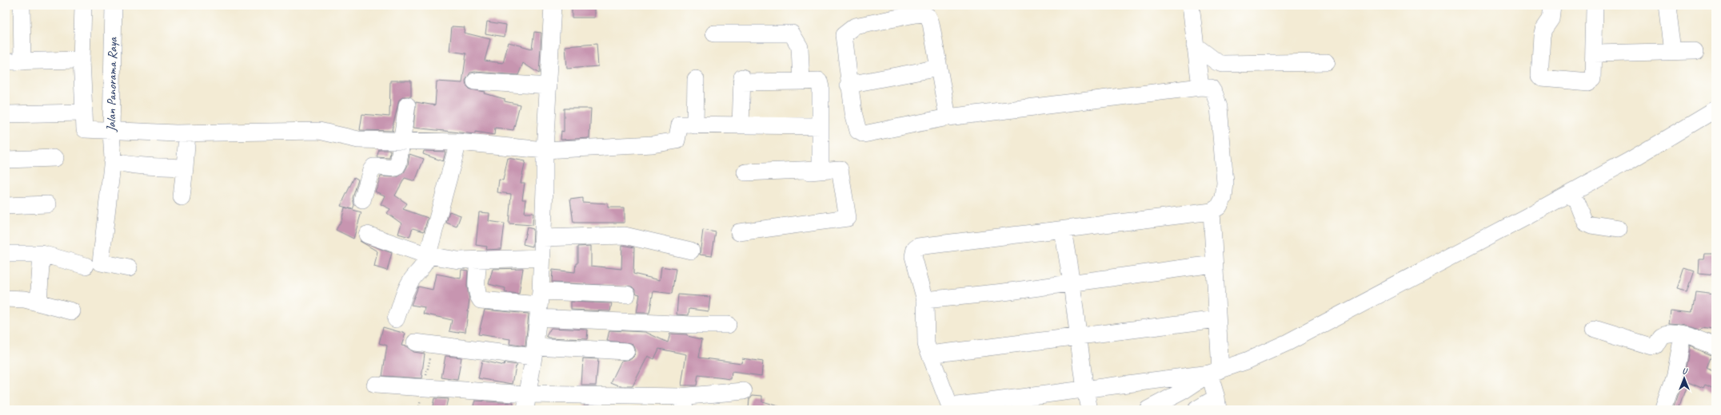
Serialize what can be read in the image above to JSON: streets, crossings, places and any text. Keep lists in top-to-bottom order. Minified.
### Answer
{"streets":{"street":["Jalan Panorama Raya"]},"north":"top"}
